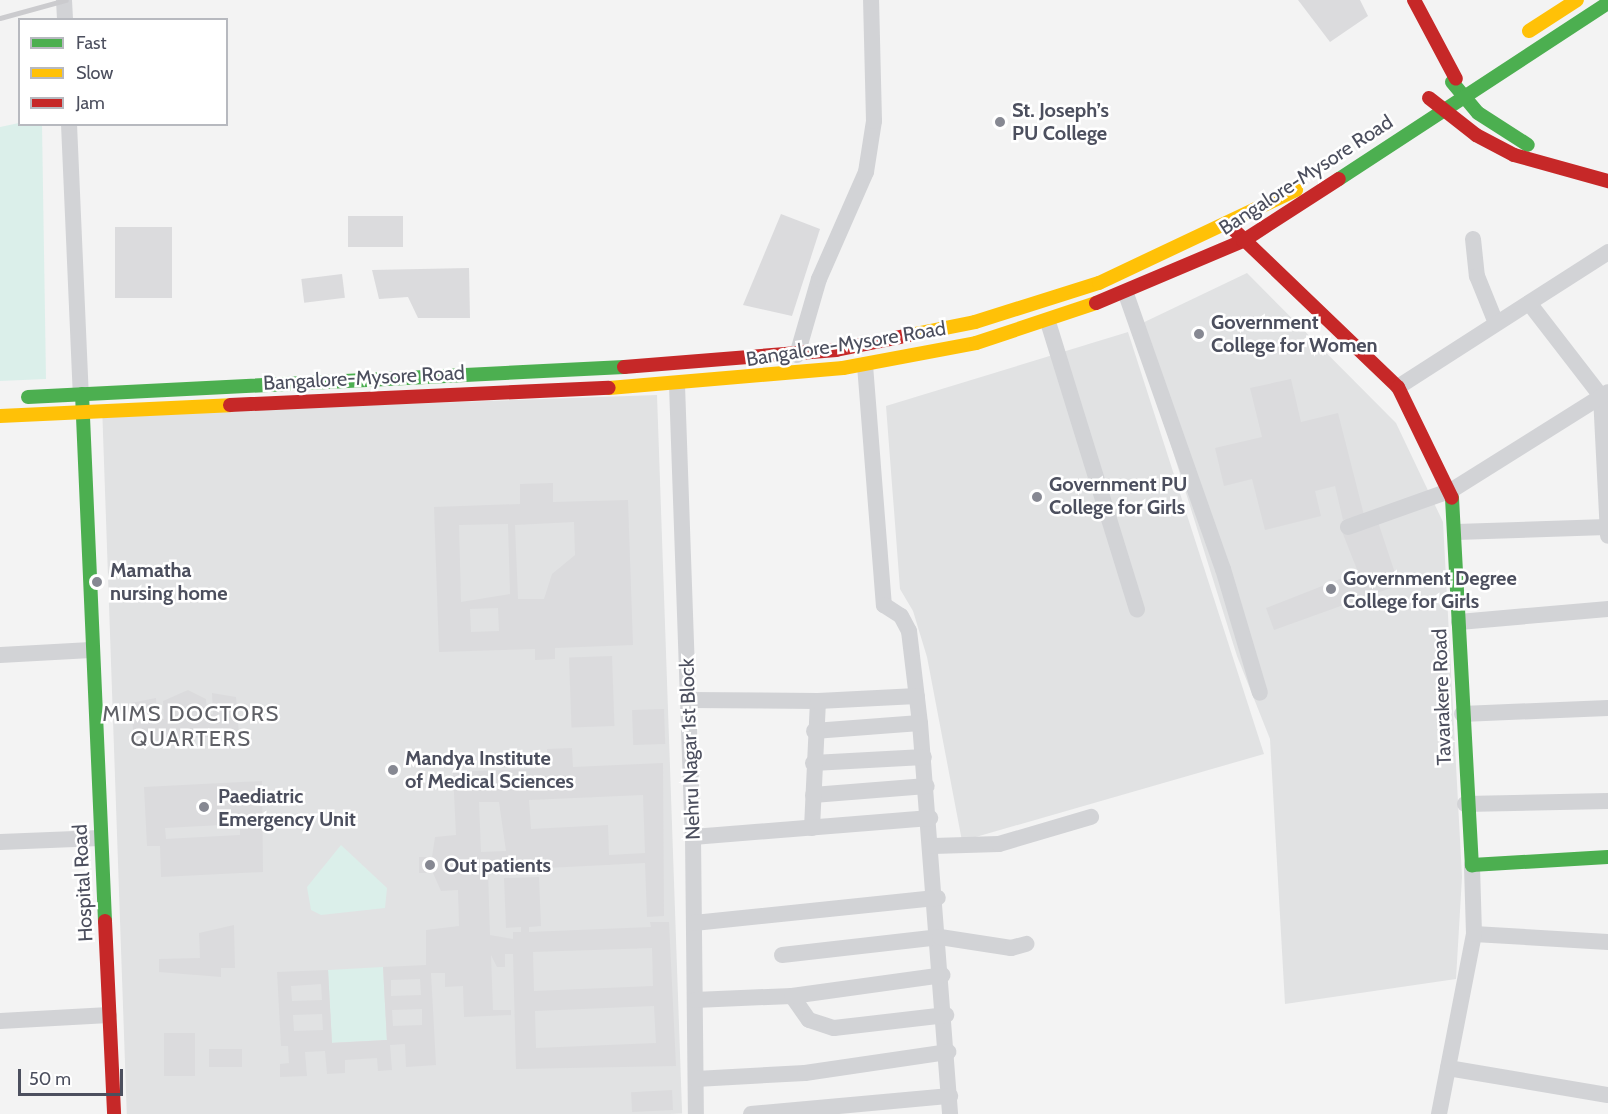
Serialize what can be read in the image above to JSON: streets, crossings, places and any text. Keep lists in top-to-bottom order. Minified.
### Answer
{"streets":{"main road":["Bangalore-Mysore Road","Tavarakere Road","Hospital Road"],"street":["Nehru Nagar 1st Block"]},"crossings":[["Bangalore-Mysore Road","Tavarakere Road"],["Bangalore-Mysore Road","Nehru Nagar 1st Block"],["Bangalore-Mysore Road","Hospital Road"]],"districts":["MIMS DOCTORS QUARTERS"],"places":["St. Joseph’s PU College","Government College for Women","Government PU College for Girls","Mamatha nursing home","Government Degree College for Girls","Mandya Institute of Medical Sciences","Paediatric Emergency Unit","Out patients"],"legend":["Fast","Slow","Jam"],"scale_bar":"50 m"}
